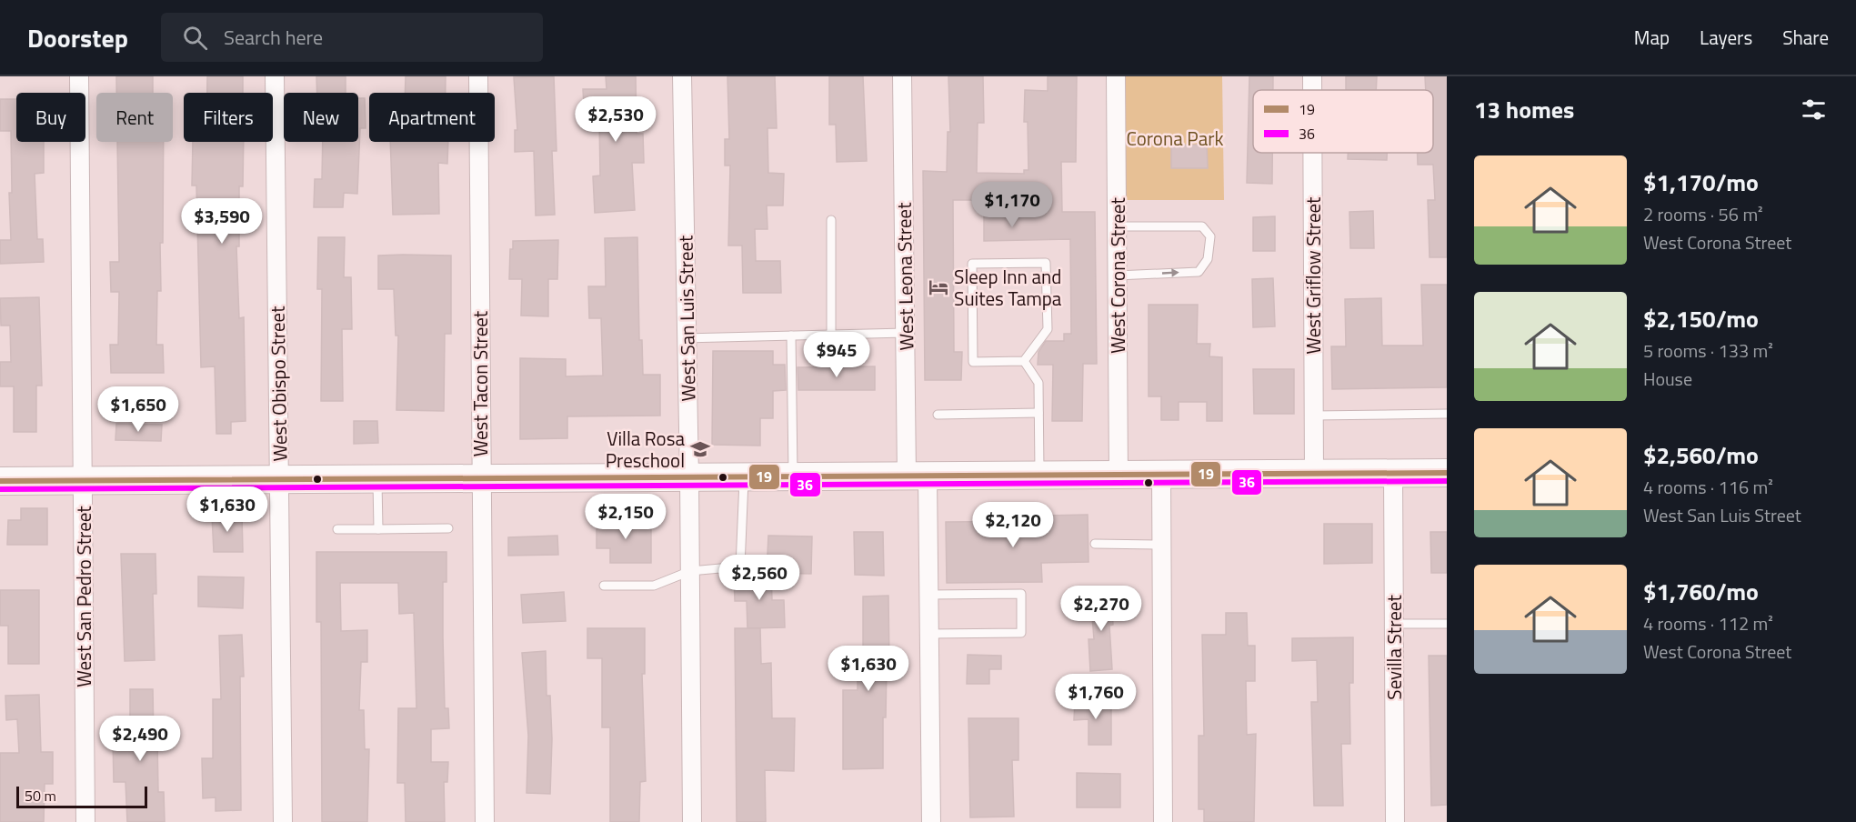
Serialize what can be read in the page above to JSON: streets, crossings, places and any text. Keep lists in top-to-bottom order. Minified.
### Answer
{"streets":{"street":["West Corona Street","West Griflow Street","West Leona Street","West San Luis Street","West Obispo Street","West Tacon Street","West San Pedro Street","Sevilla Street"]},"parks":["Corona Park"],"places":{"hotel":["Sleep Inn and Suites Tampa"],"school or university":["Villa Rosa Preschool"]},"lines":["transit line 19","transit line 36"],"legend":["19","36"],"scale_bar":"50 m","page":{"header":"Doorstep","search":"Search here","nav":["Map","Layers","Share"],"heading":"13 homes","chip":["Buy","Rent","Filters","New","Apartment"],"price":["$2,530","$1,170","$3,590","$945","$1,650","$1,630","$2,150","$2,120","$2,560","$2,270","$1,630","$1,760","$2,490"],"list":[{"name":"$1,170/mo","note":"2 rooms · 56 m² · West Corona Street"},{"name":"$2,150/mo","note":"5 rooms · 133 m² · House"},{"name":"$2,560/mo","note":"4 rooms · 116 m² · West San Luis Street"},{"name":"$1,760/mo","note":"4 rooms · 112 m² · West Corona Street"}],"scale":"50 m"}}
